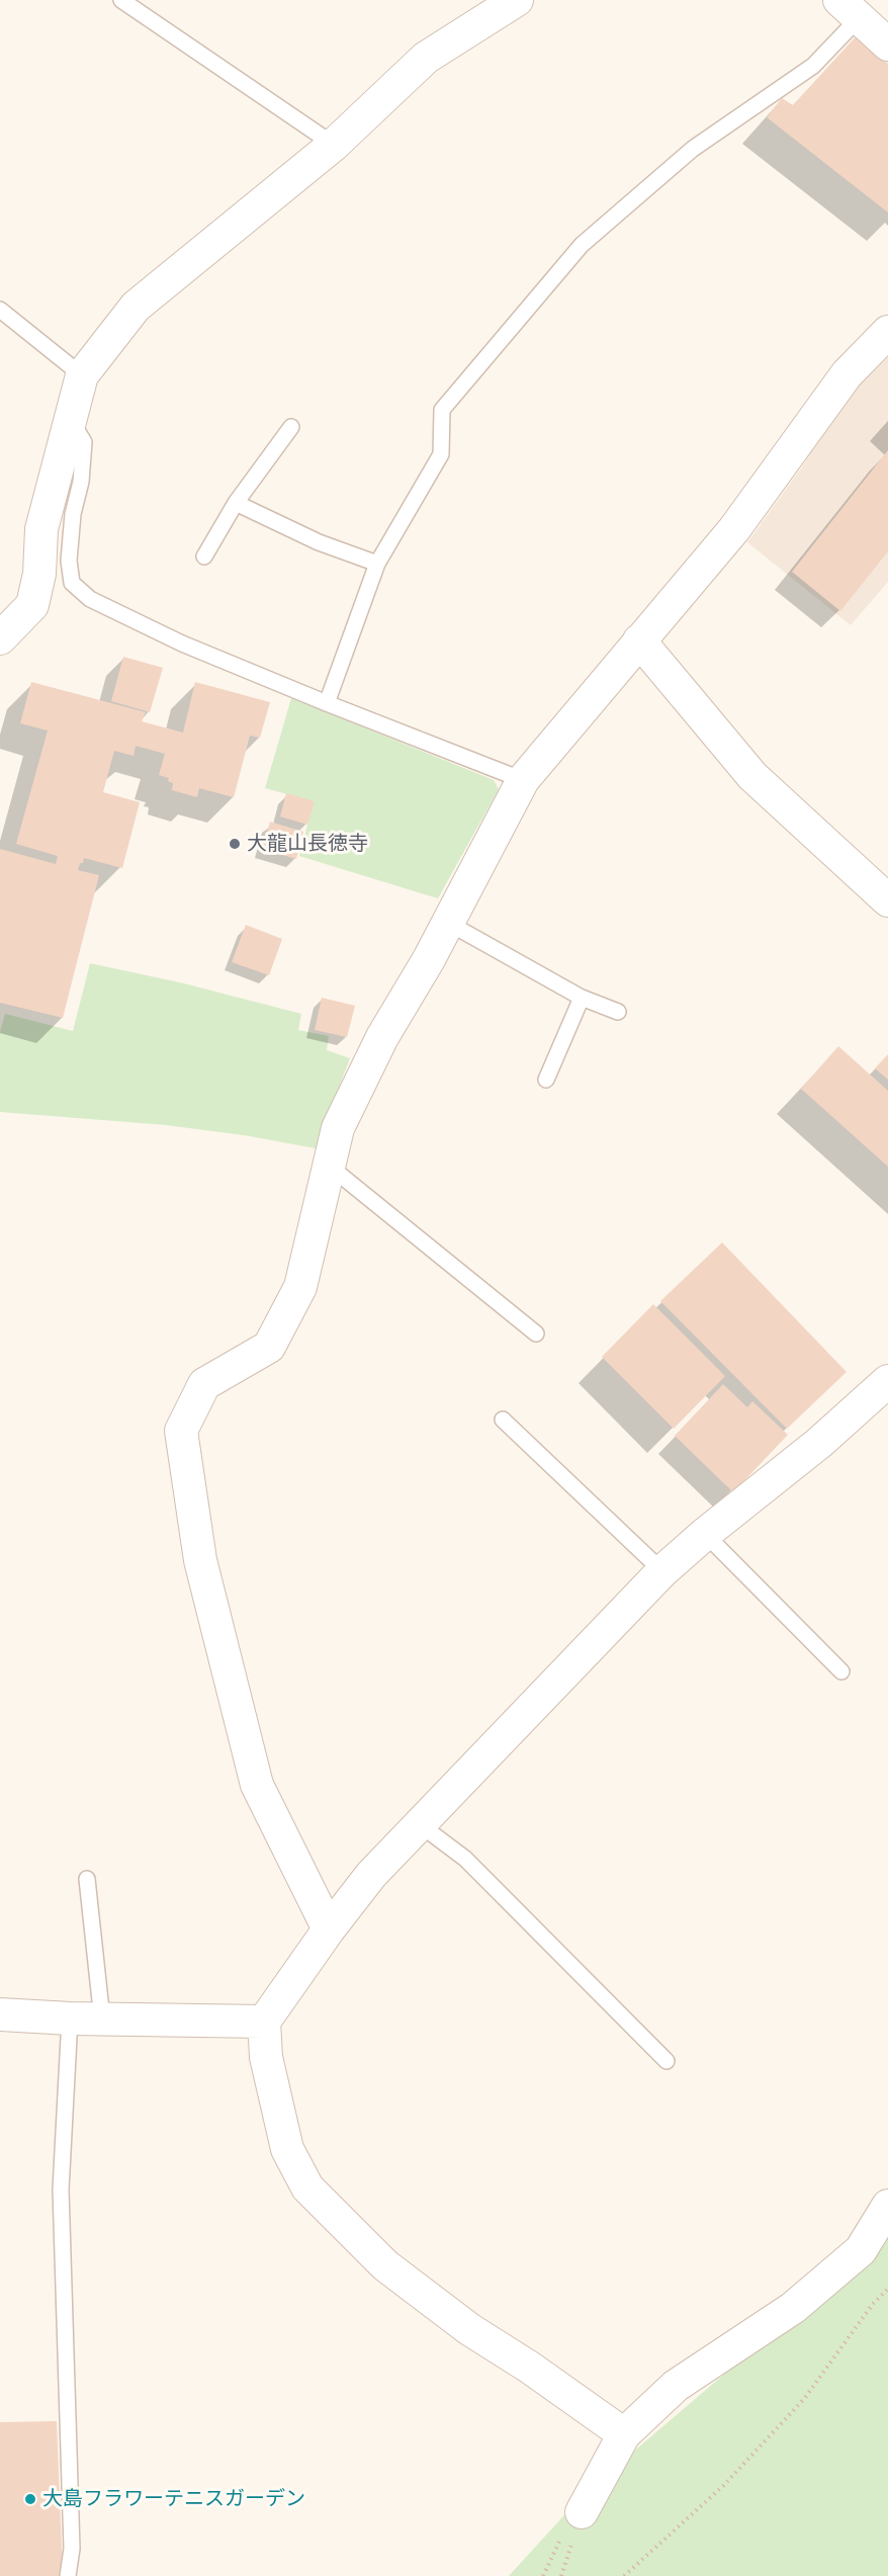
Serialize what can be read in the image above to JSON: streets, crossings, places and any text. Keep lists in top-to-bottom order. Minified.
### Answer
{"places":["大龍山長徳寺","大島フラワーテニスガーデン"]}
